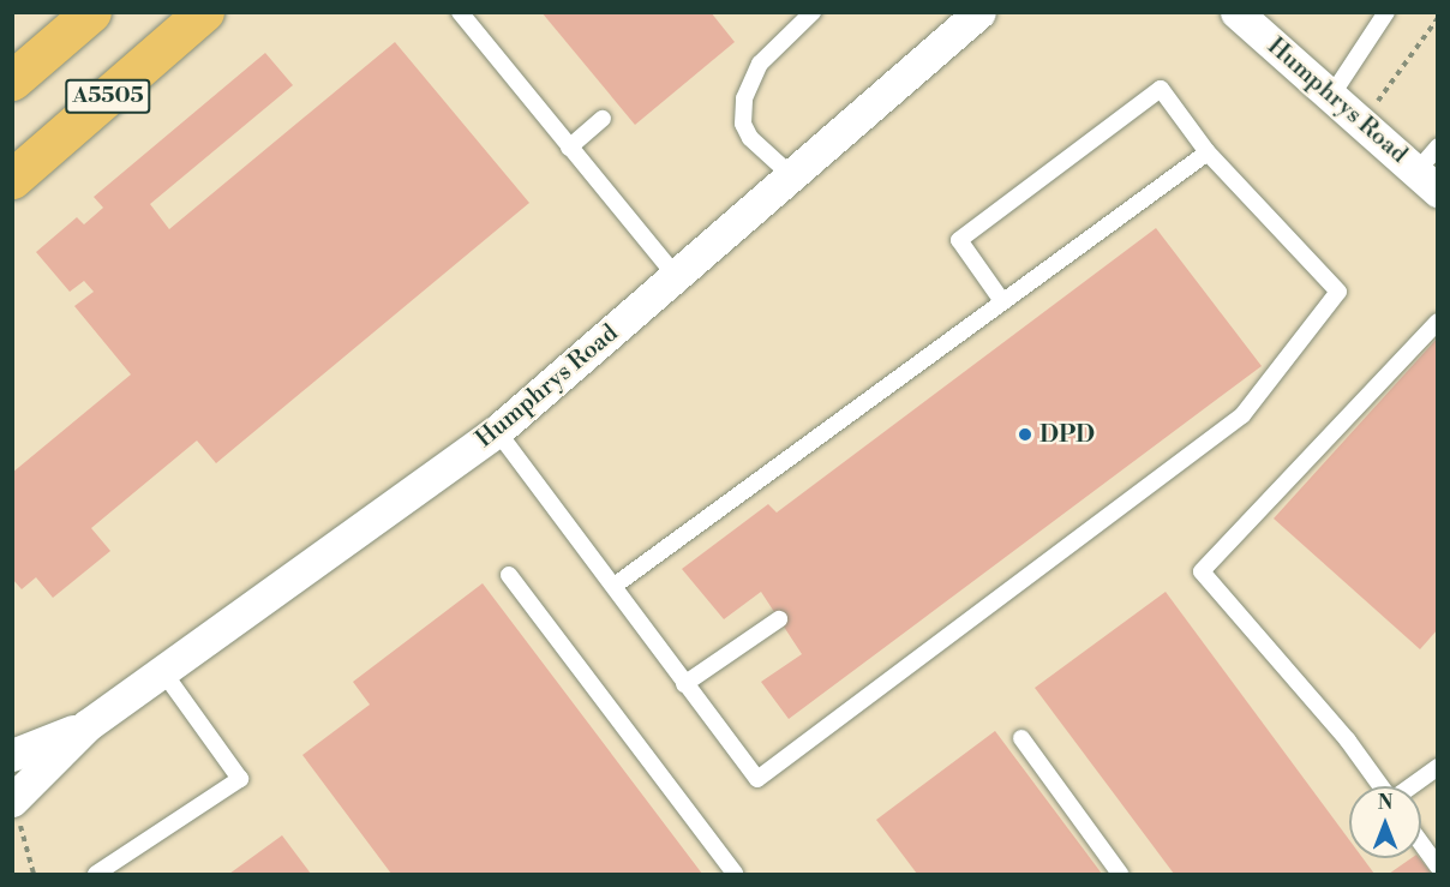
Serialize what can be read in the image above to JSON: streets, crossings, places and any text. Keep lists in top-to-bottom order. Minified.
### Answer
{"streets":{"main road":["A5505"],"street":["Humphrys Road"]},"places":["DPD"],"north":"top"}
